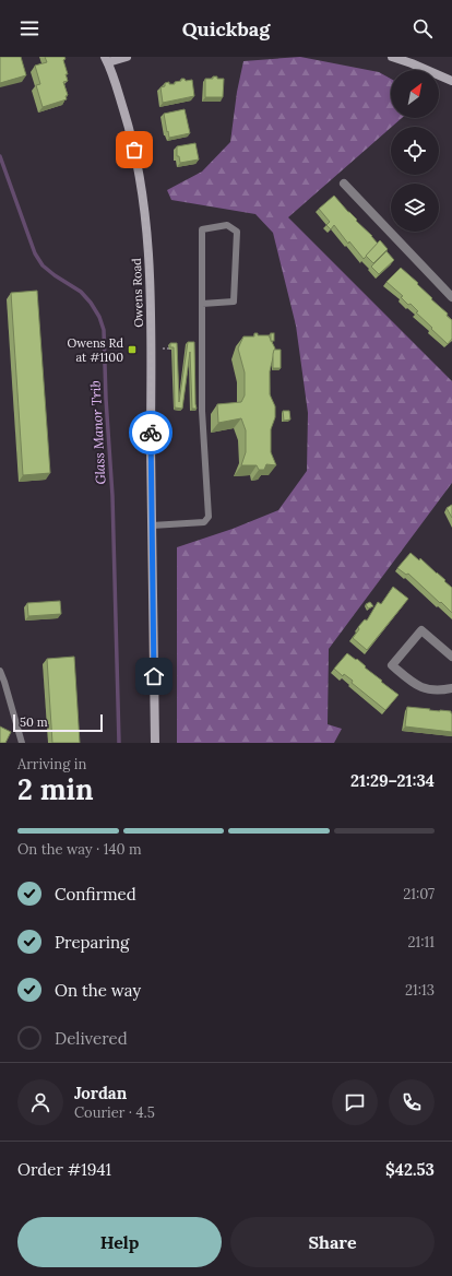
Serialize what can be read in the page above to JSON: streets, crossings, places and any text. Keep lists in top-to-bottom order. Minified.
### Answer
{"streets":{"street":["Owens Road"]},"water":["Glass Manor Trib"],"places":{"transit":["Owens Rd at #1100"]},"scale_bar":"50 m","north":"top right","page":{"header":"Quickbag","scale":"50 m","heading":["2 min","Arriving in","21:29–21:34"],"panel":["Jordan","Courier · 4.5","Order #1941","$42.53"],"bar":"On the way · 140 m","list":[["Confirmed","21:07"],["Preparing","21:11"],["On the way","21:13"],"Delivered"],"buttons":["Help","Share"]}}
